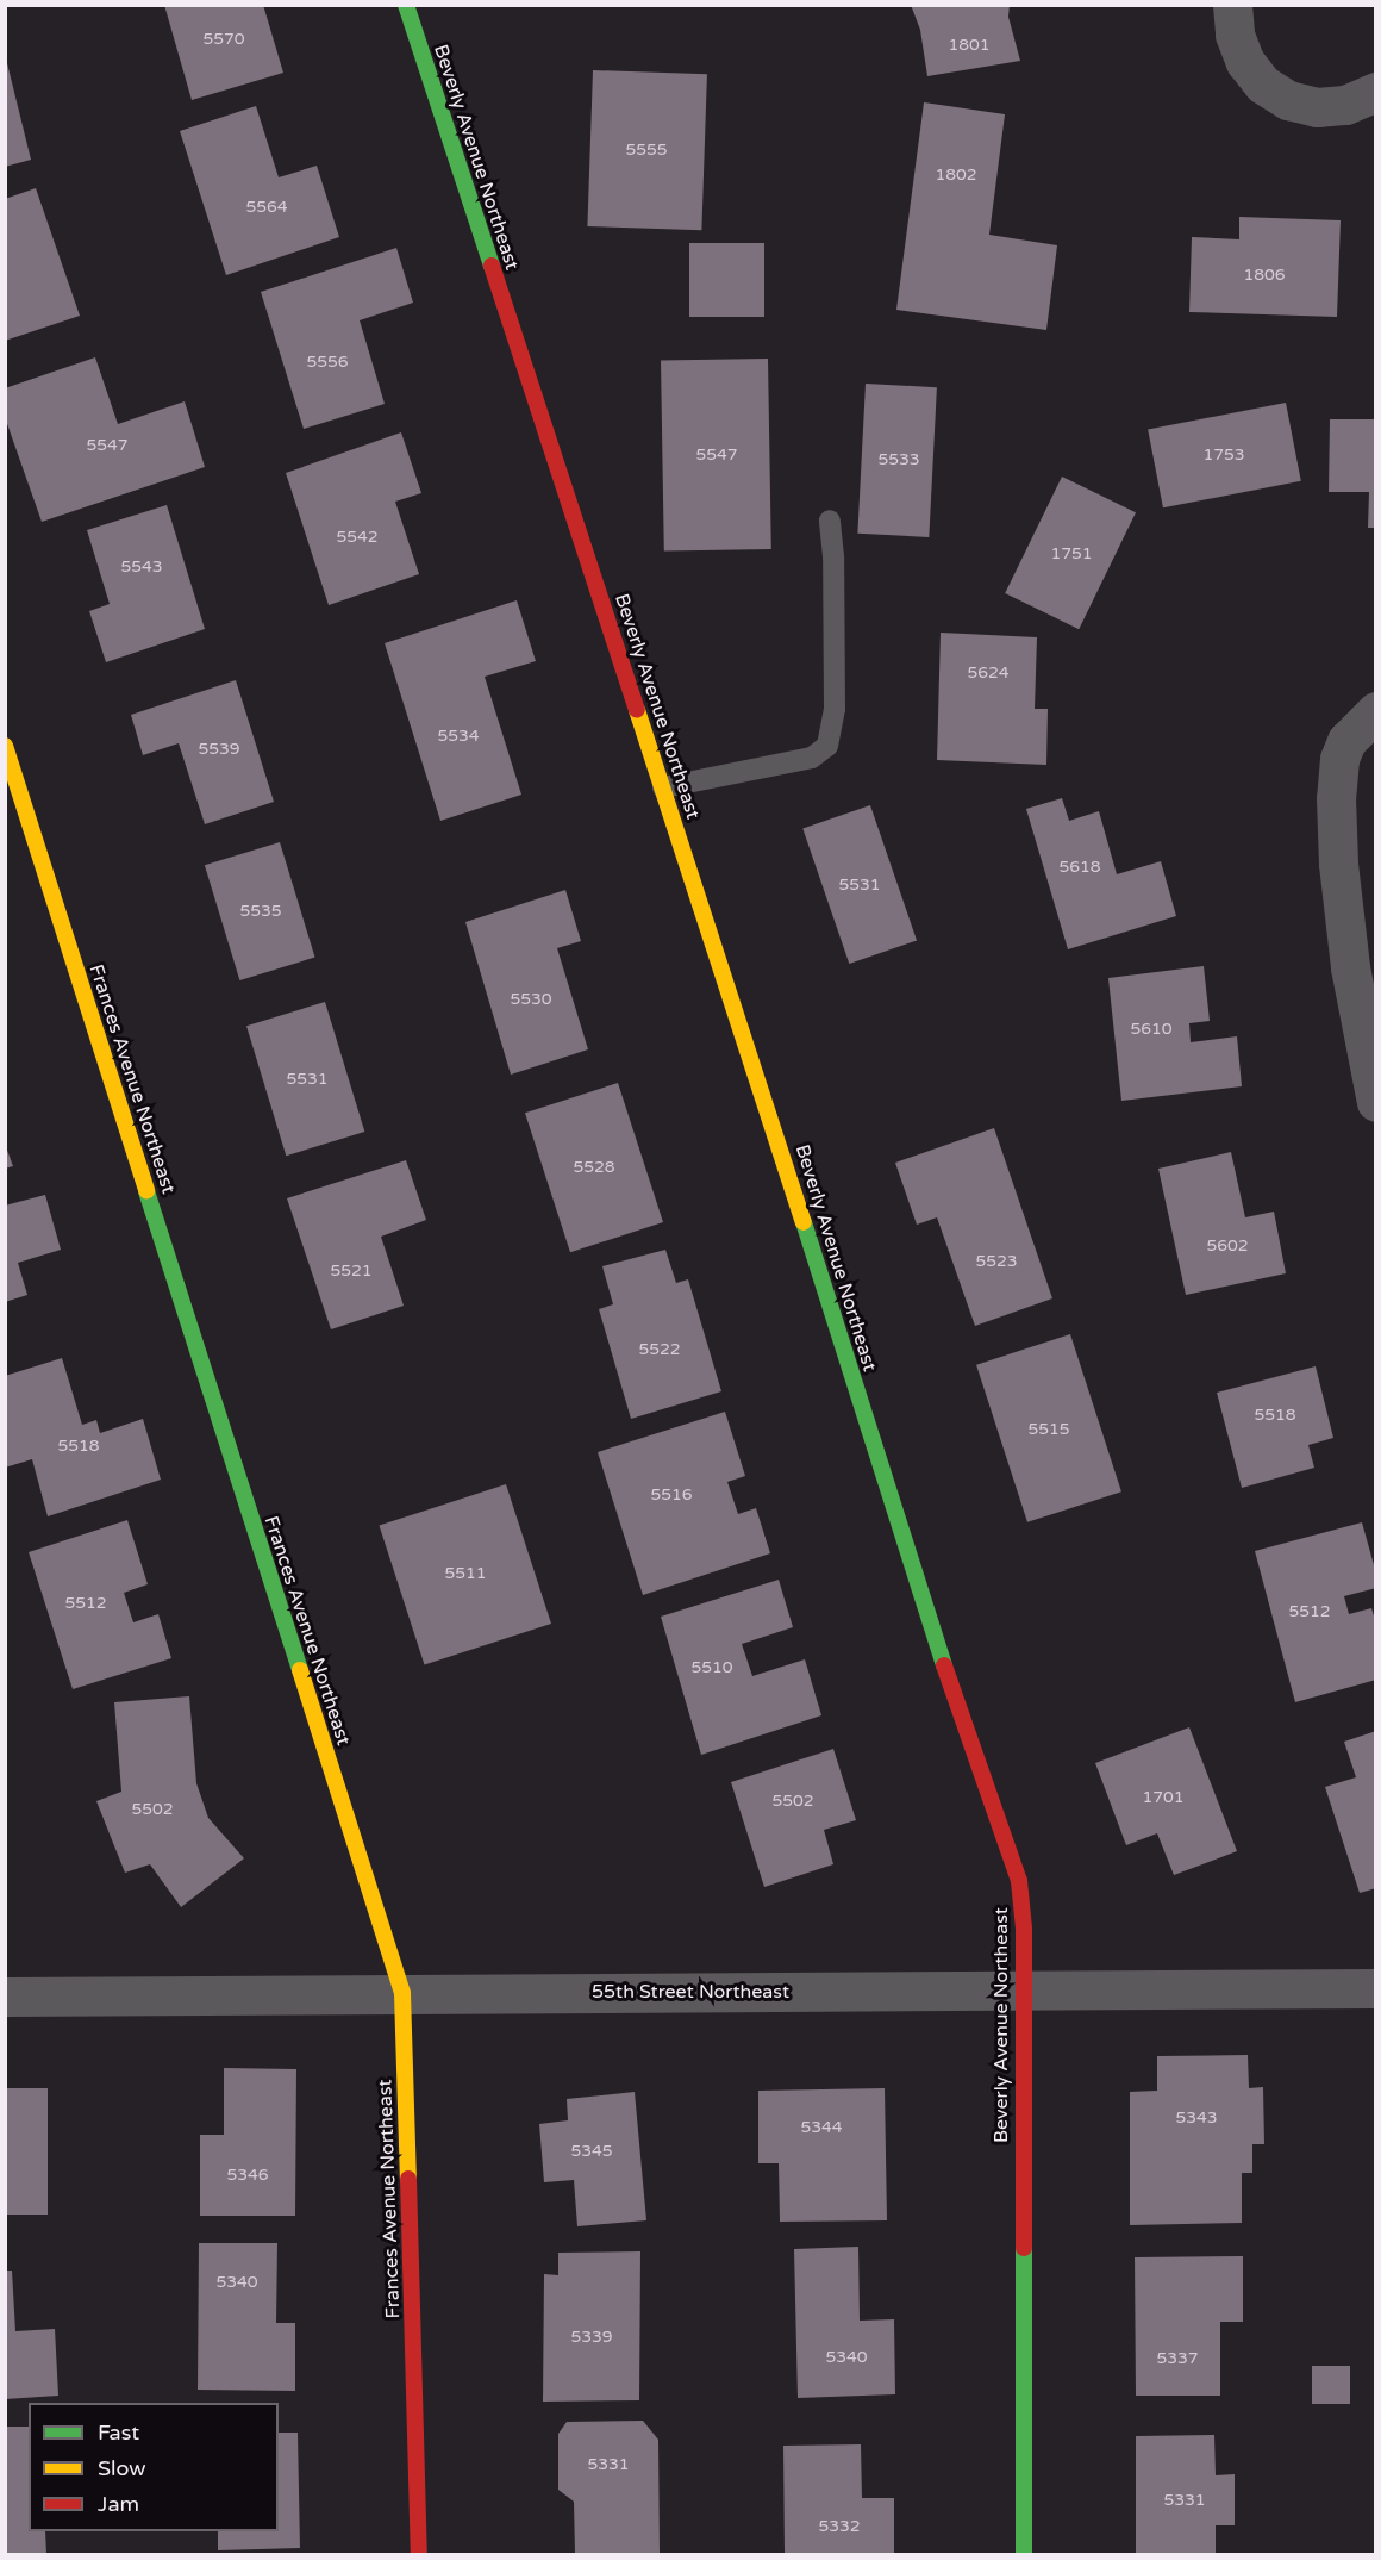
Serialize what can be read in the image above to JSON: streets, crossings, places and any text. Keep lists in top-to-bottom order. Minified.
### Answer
{"streets":{"street":["Beverly Avenue Northeast","Frances Avenue Northeast","55th Street Northeast"]},"crossings":[["Beverly Avenue Northeast","55th Street Northeast"],["Frances Avenue Northeast","55th Street Northeast"]],"house_numbers":["5570","1801","5555","1802","5564","1806","5556","5547","5547","1753","5533","5542","1751","5543","5624","5534","5539","5618","5531","5535","5530","5610","5531","5528","5602","5523","5521","5522","5518","5515","5518","5516","5511","5512","5512","5510","1701","5502","5502","5343","5344","5345","5346","5340","5339","5340","5337","5331","5331","5332"],"legend":["Fast","Slow","Jam"]}
